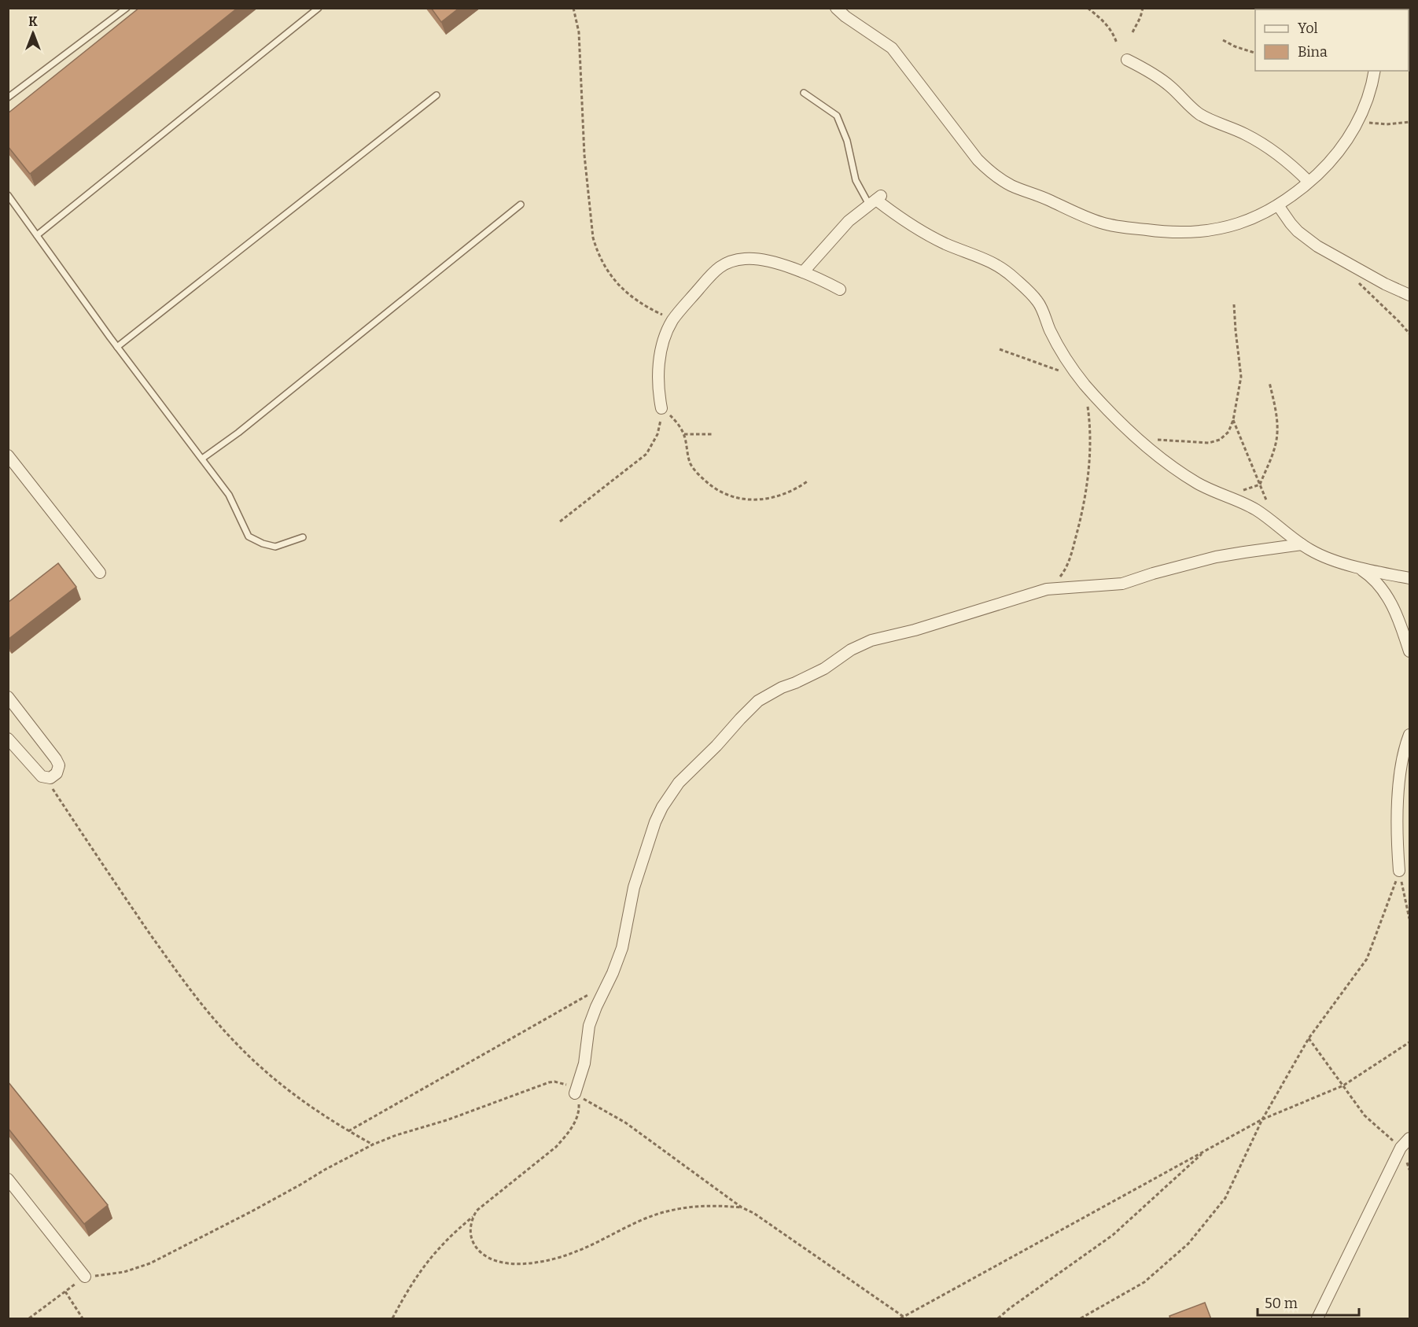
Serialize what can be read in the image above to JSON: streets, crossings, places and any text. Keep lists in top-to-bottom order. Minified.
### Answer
{"legend":["Yol","Bina"],"scale_bar":"50 m","north":"top"}
